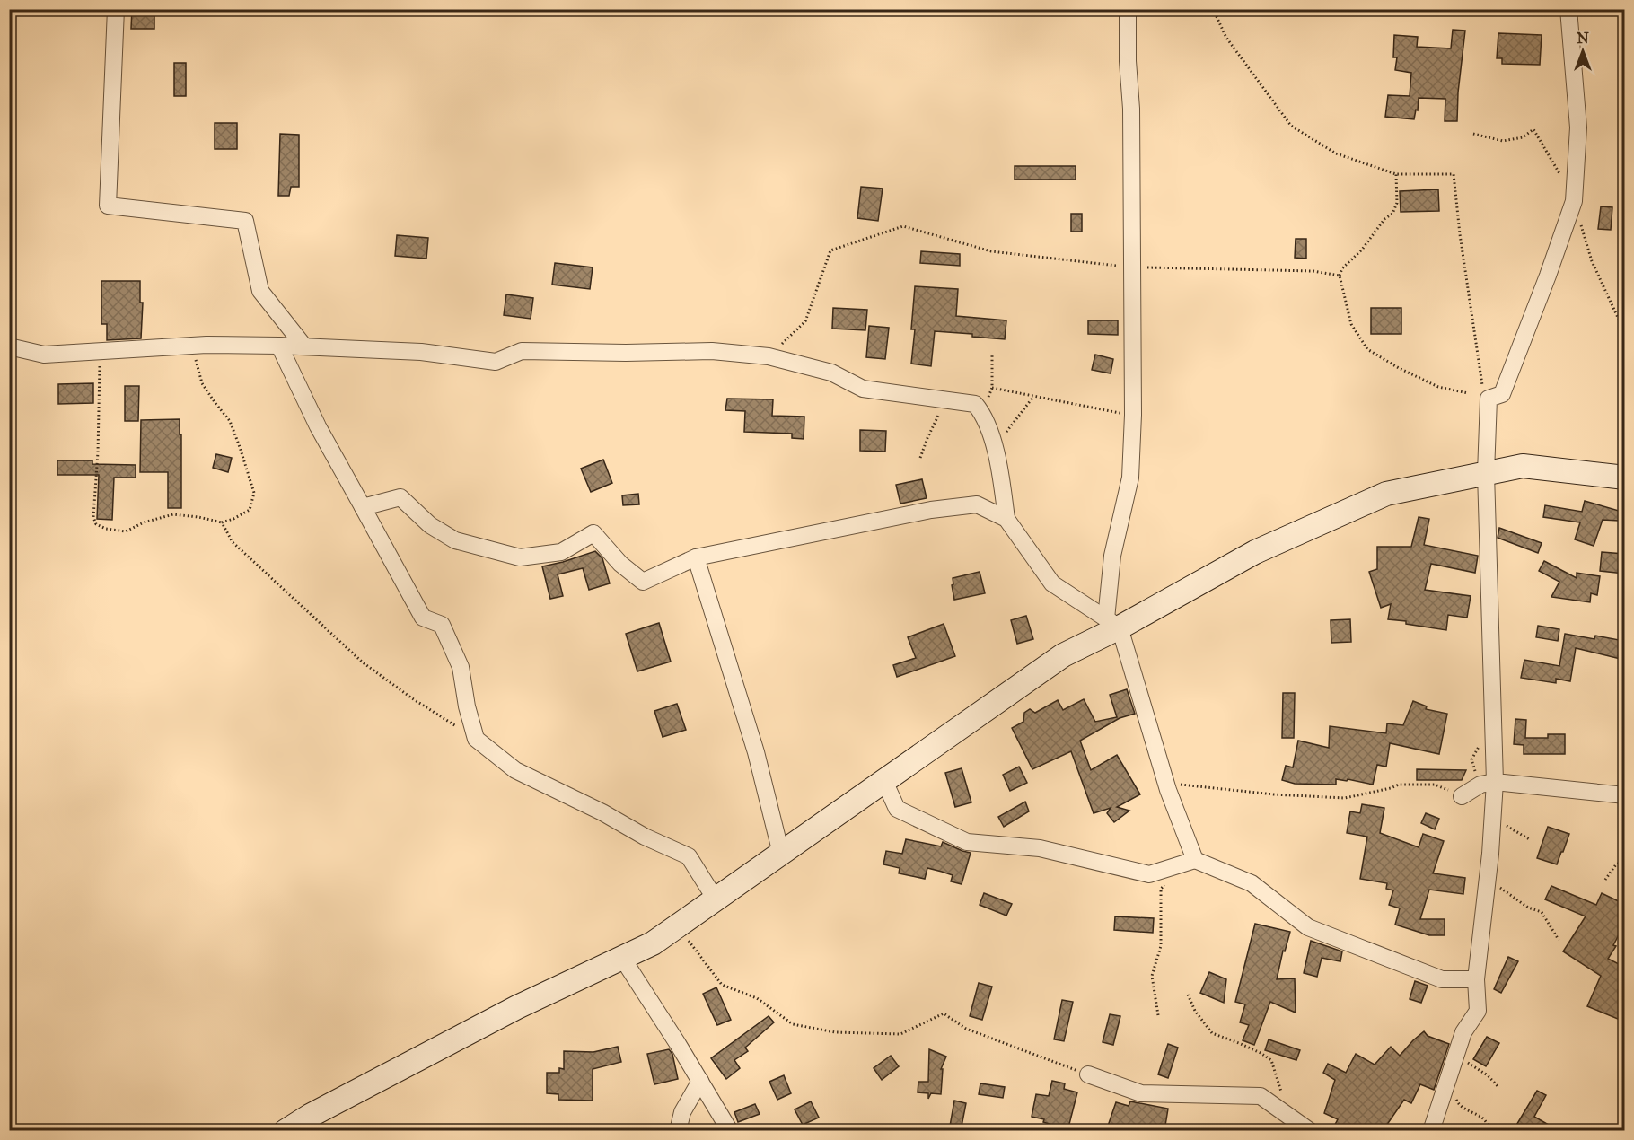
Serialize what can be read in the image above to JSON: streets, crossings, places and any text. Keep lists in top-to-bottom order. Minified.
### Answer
{"north":"top"}
